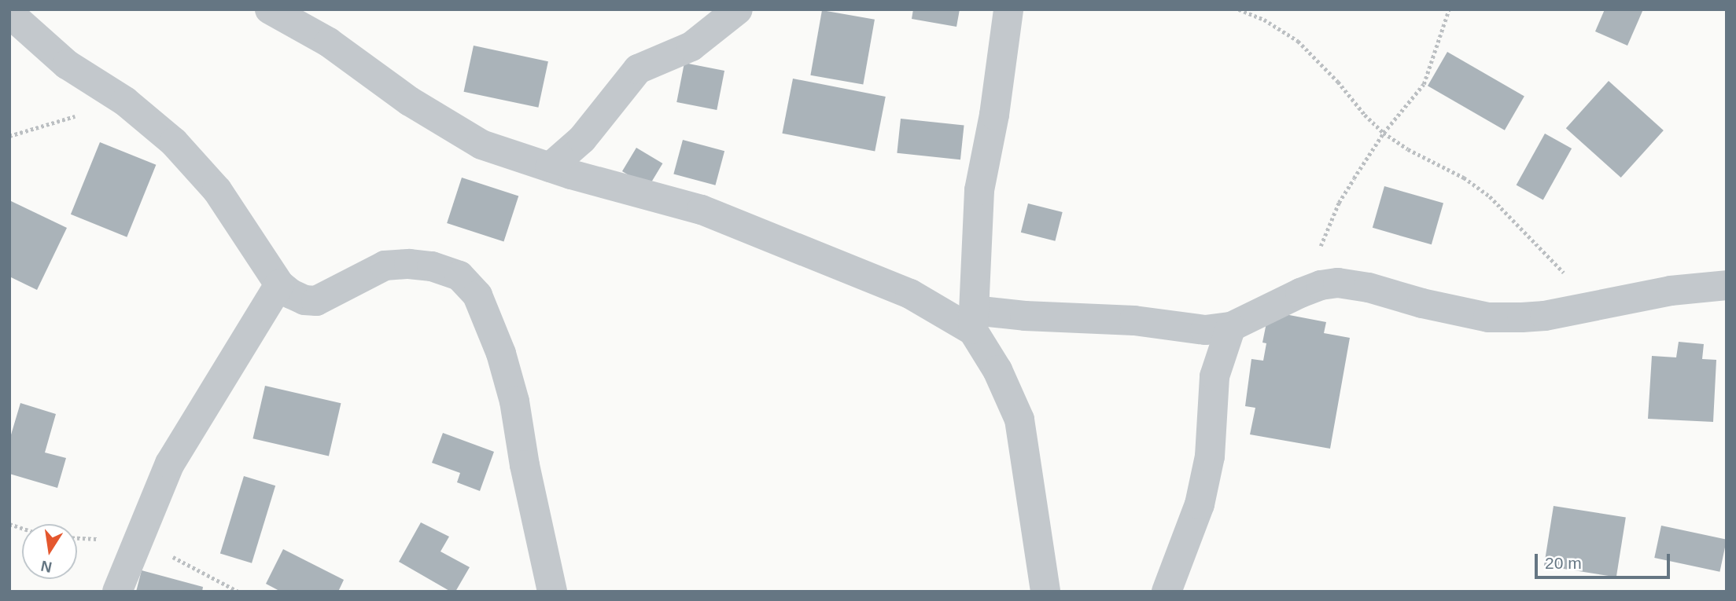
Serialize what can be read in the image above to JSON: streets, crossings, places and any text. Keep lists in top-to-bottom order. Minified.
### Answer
{"scale_bar":"20 m","north":"bottom"}
